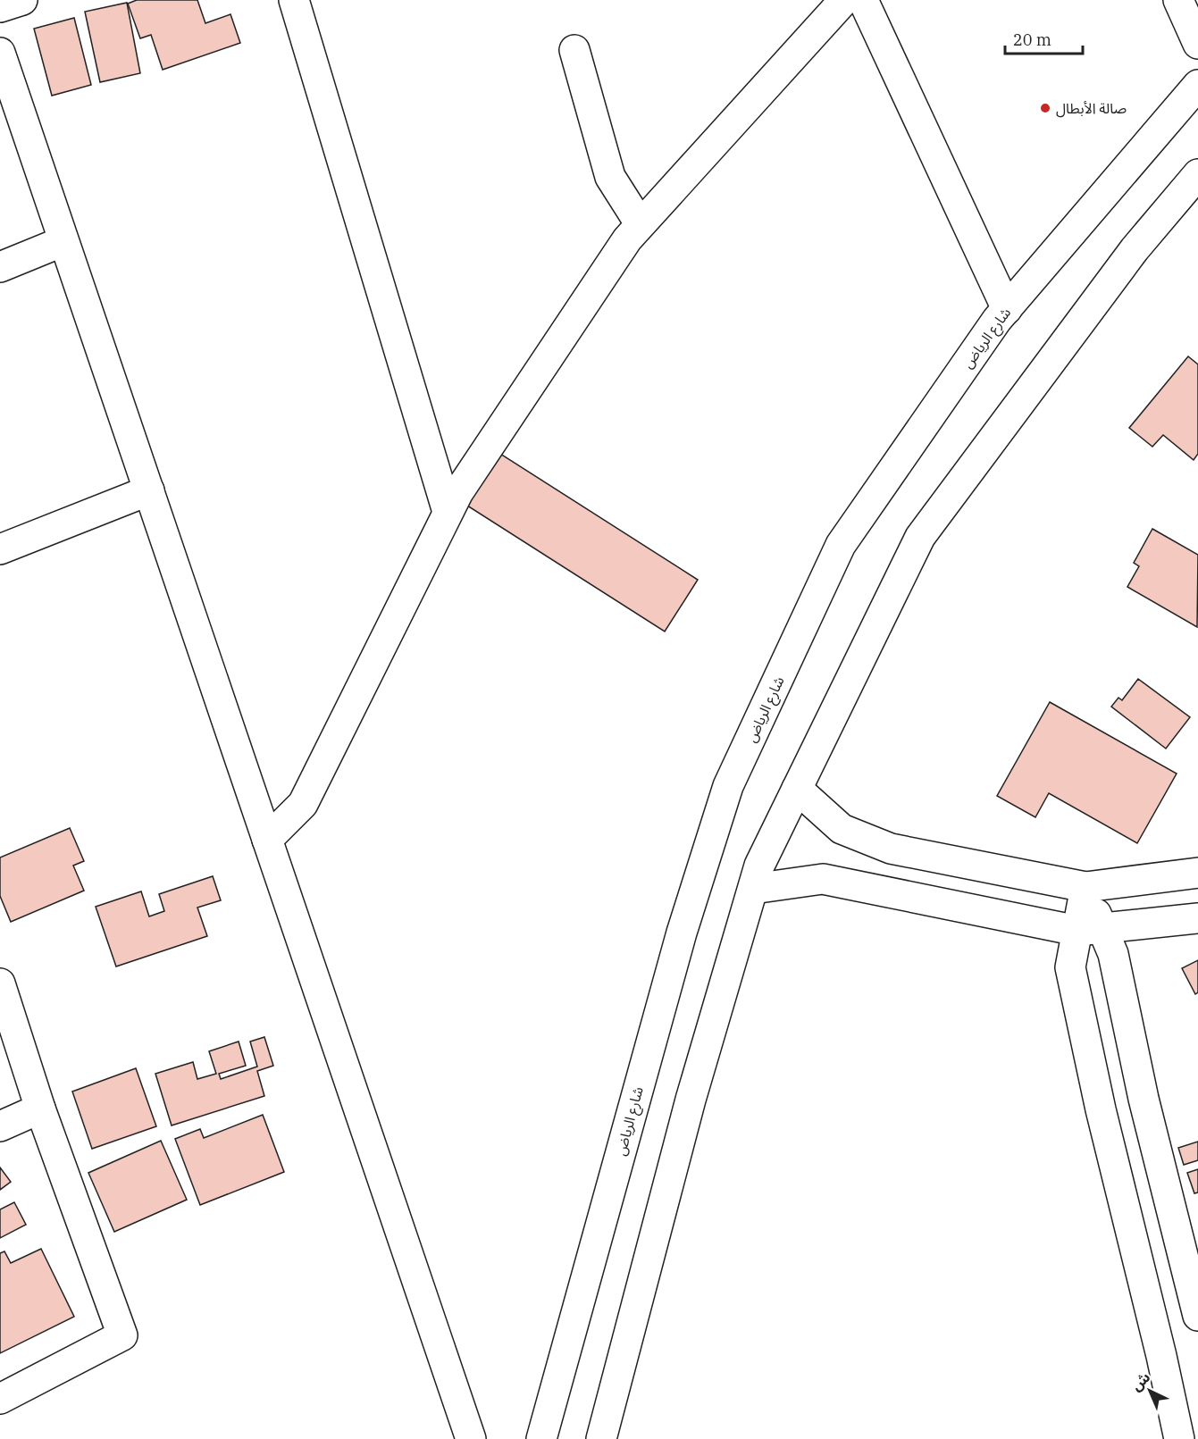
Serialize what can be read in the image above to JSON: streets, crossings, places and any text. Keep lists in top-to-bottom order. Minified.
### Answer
{"streets":{"street":["شارع الرياض"]},"places":["صالة الأبطال"],"scale_bar":"20 m","north":"top left"}
